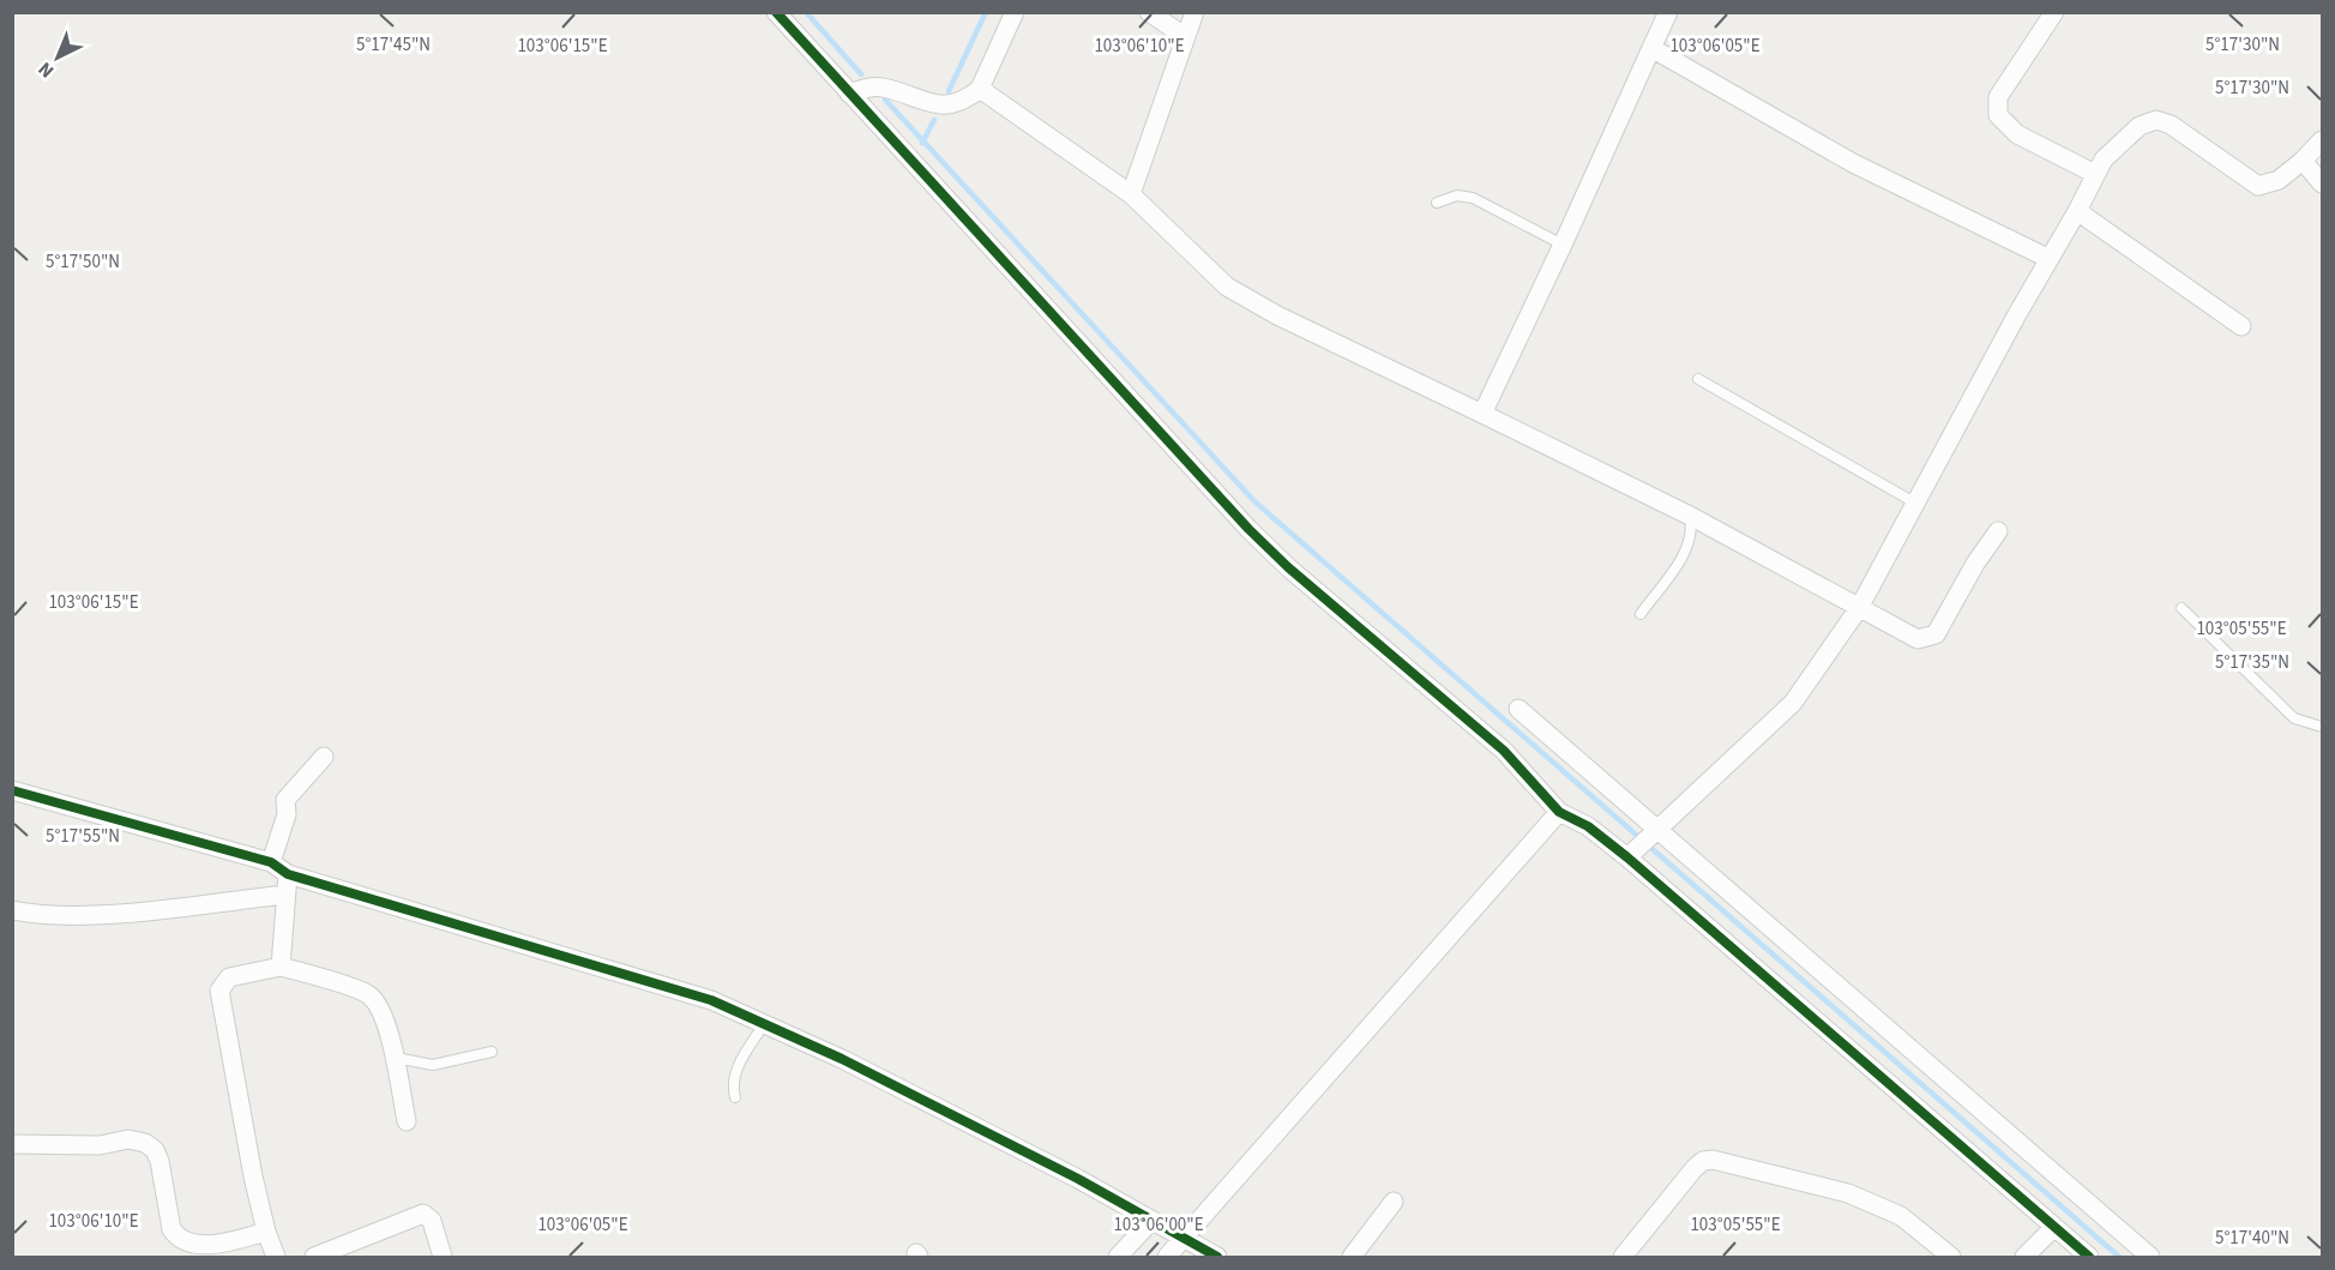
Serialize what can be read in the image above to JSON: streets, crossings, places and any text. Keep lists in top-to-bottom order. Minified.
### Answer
{"north":"bottom left","coordinates":["5°17'30\"N","5°17'45\"N","103°06'15\"E","103°06'10\"E","103°06'05\"E","5°17'50\"N","103°05'55\"E","5°17'35\"N","5°17'55\"N","103°06'00\"E","5°17'40\"N"]}
